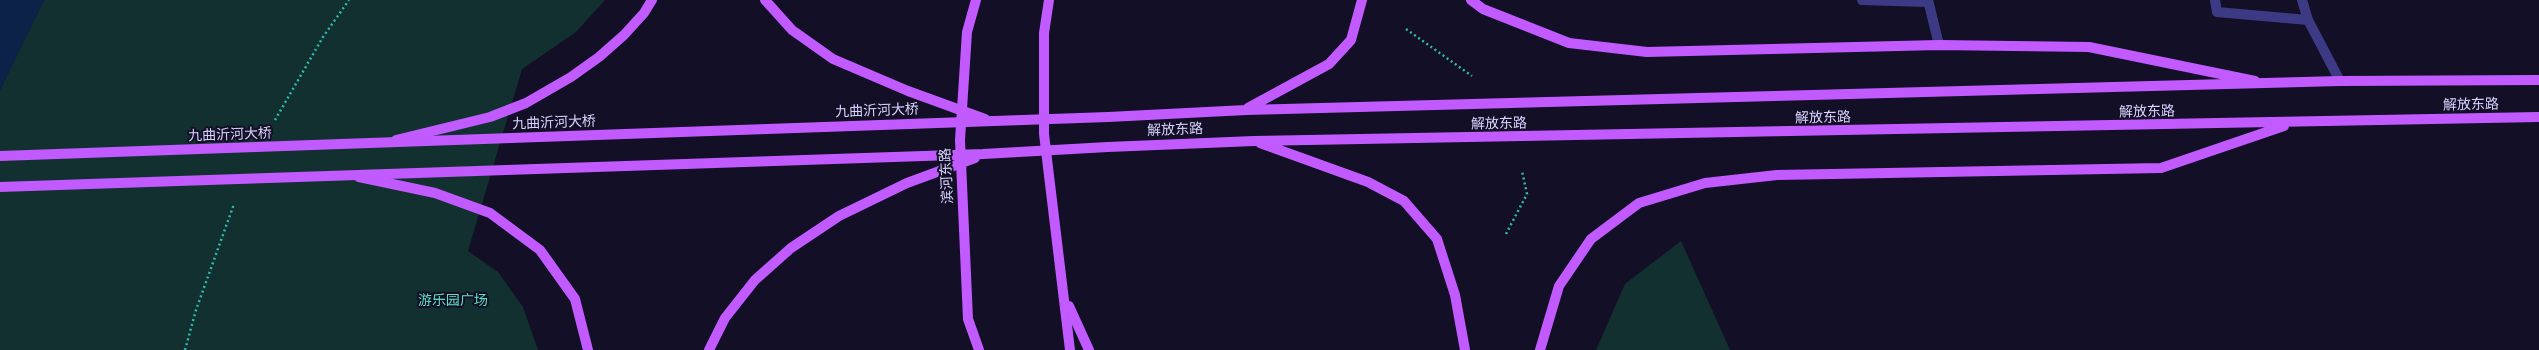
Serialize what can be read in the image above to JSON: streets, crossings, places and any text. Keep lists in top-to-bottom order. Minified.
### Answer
{"streets":{"main road":["解放东路","九曲沂河大桥","滨河东路"]},"crossings":[["解放东路","九曲沂河大桥"]],"parks":["游乐园广场"]}
